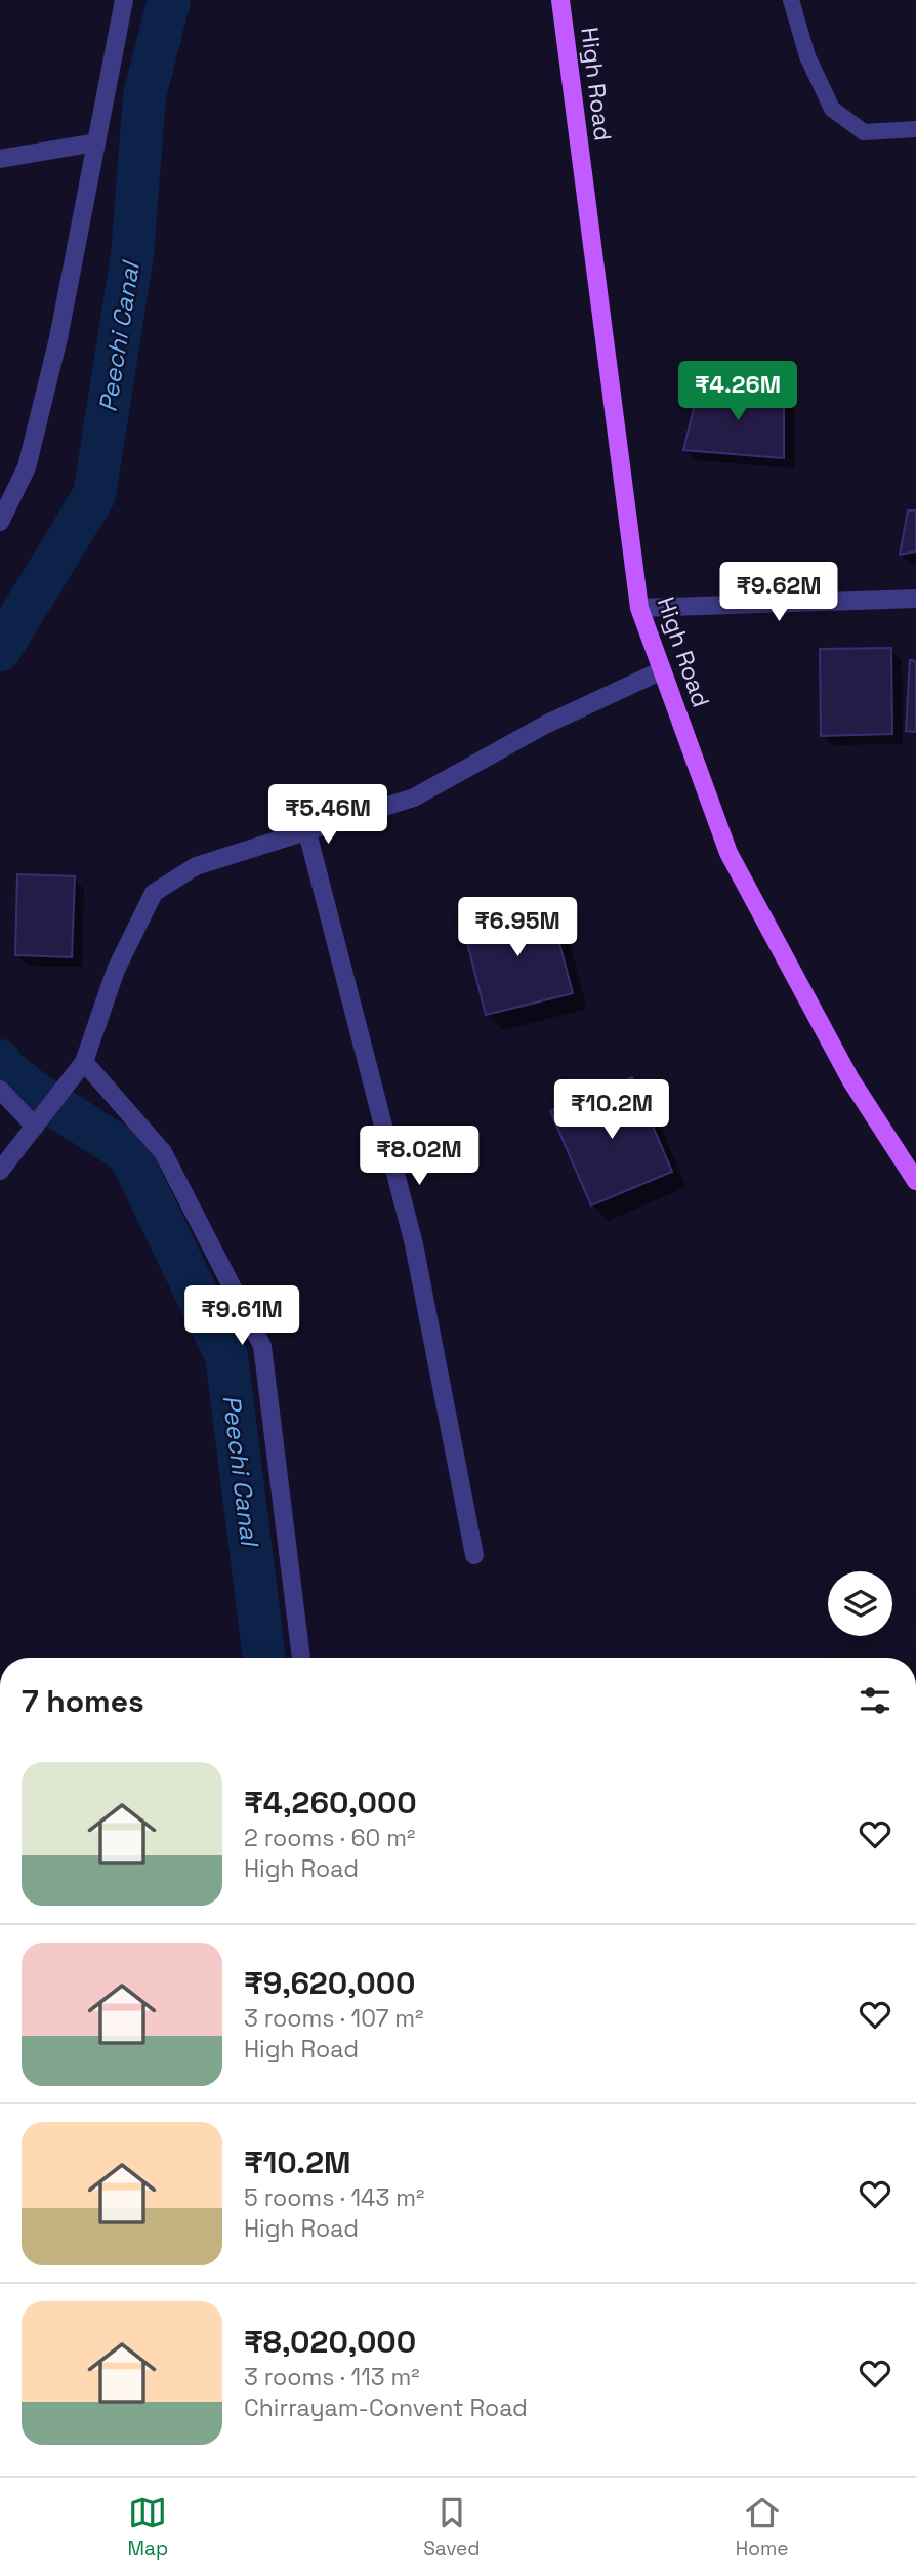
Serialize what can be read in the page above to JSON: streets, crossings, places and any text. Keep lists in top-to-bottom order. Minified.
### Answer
{"streets":{"main road":["High Road"]},"water":["Peechi Canal"],"page":{"price":["₹4.26M","₹9.62M","₹5.46M","₹6.95M","₹10.2M","₹8.02M","₹9.61M"],"heading":"7 homes","list":[{"name":"₹4,260,000","note":"2 rooms · 60 m² · High Road"},{"name":"₹9,620,000","note":"3 rooms · 107 m² · High Road"},{"name":"₹10.2M","note":"5 rooms · 143 m² · High Road"},{"name":"₹8,020,000","note":"3 rooms · 113 m² · Chirrayam-Convent Road"}],"tabs":["Map","Saved","Home"]}}
